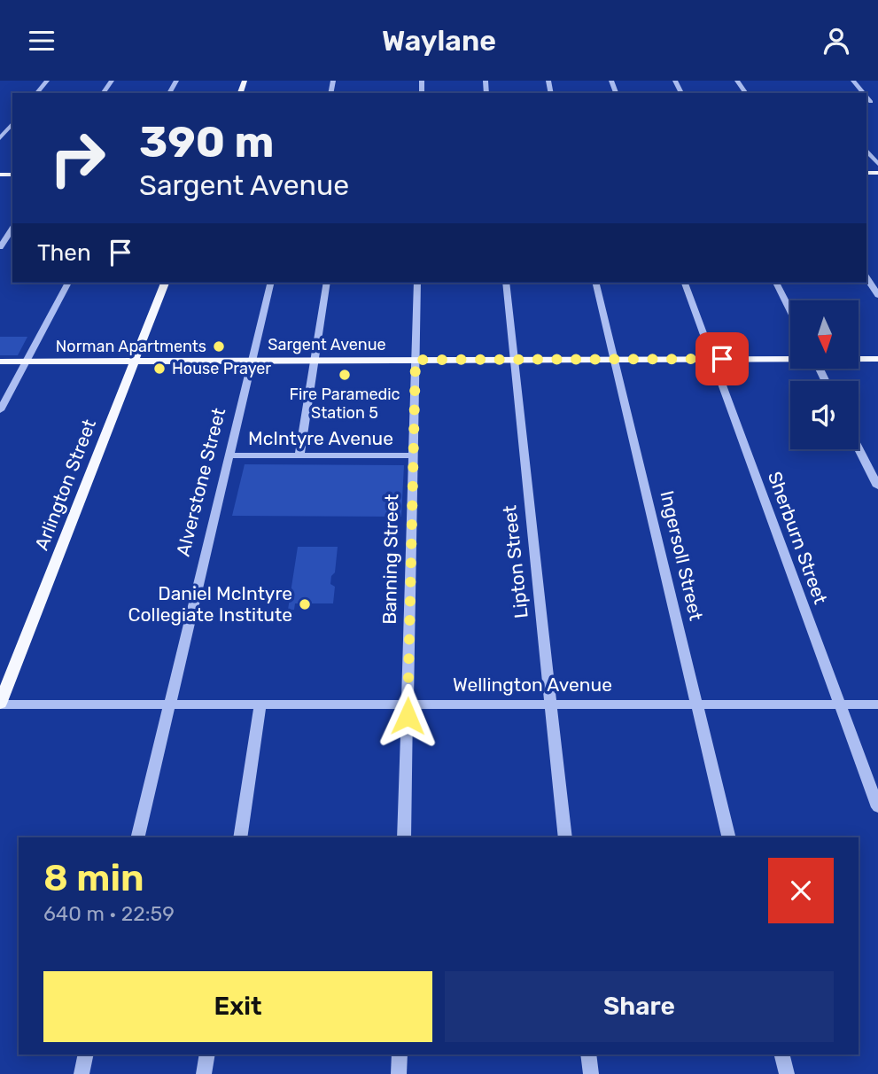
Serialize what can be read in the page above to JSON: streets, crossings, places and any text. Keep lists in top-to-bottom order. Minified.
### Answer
{"streets":{"main road":["Sargent Avenue","Arlington Street"],"street":["McIntyre Avenue","Alverstone Street","Sherburn Street","Ingersoll Street","Banning Street","Lipton Street","Wellington Avenue"]},"crossings":[["Sargent Avenue","Alverstone Street"],["Sargent Avenue","Arlington Street"],["Sargent Avenue","Sherburn Street"],["Sargent Avenue","Ingersoll Street"],["Sargent Avenue","Banning Street"],["Sargent Avenue","Lipton Street"],["McIntyre Avenue","Alverstone Street"],["McIntyre Avenue","Banning Street"],["Alverstone Street","Wellington Avenue"],["Arlington Street","Wellington Avenue"],["Sherburn Street","Wellington Avenue"],["Ingersoll Street","Wellington Avenue"],["Banning Street","Wellington Avenue"],["Lipton Street","Wellington Avenue"]],"places":["Norman Apartments","House Prayer","Fire Paramedic Station 5","Daniel McIntyre Collegiate Institute"],"north":"bottom","page":{"header":"Waylane","turn":["390 m","Sargent Avenue"],"then":"Then","heading":["8 min","640 m · 22:59"],"buttons":["Exit","Share"]}}
